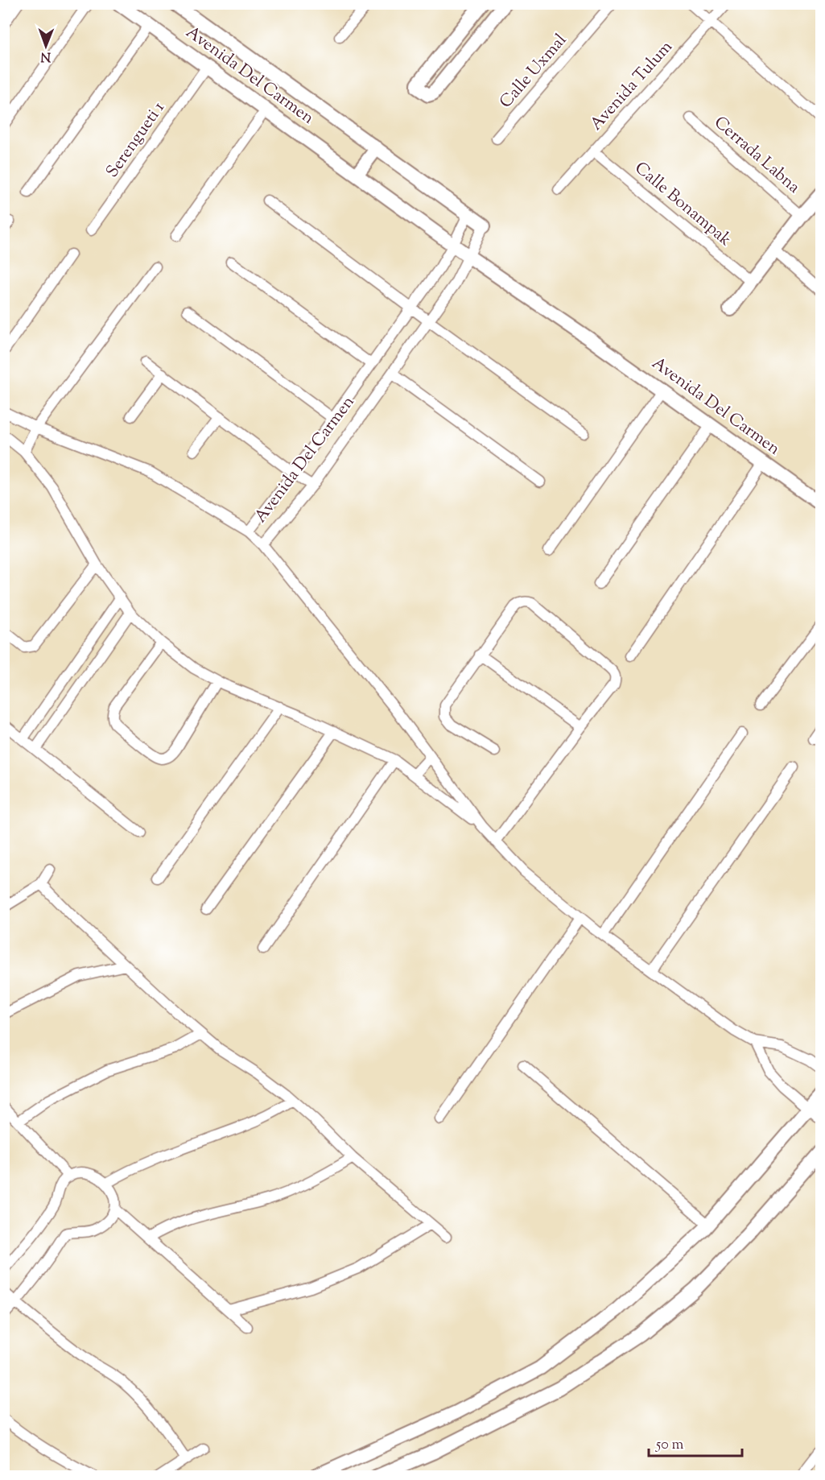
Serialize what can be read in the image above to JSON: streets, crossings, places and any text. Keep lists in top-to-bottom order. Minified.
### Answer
{"streets":{"main road":["Avenida Del Carmen"],"street":["Calle Uxmal","Avenida Tulum","Serengueti 1","Cerrada Labna","Calle Bonampak"]},"crossings":[["Avenida Del Carmen","Serengueti 1"],["Avenida Tulum","Calle Bonampak"]],"scale_bar":"50 m","north":"bottom"}
